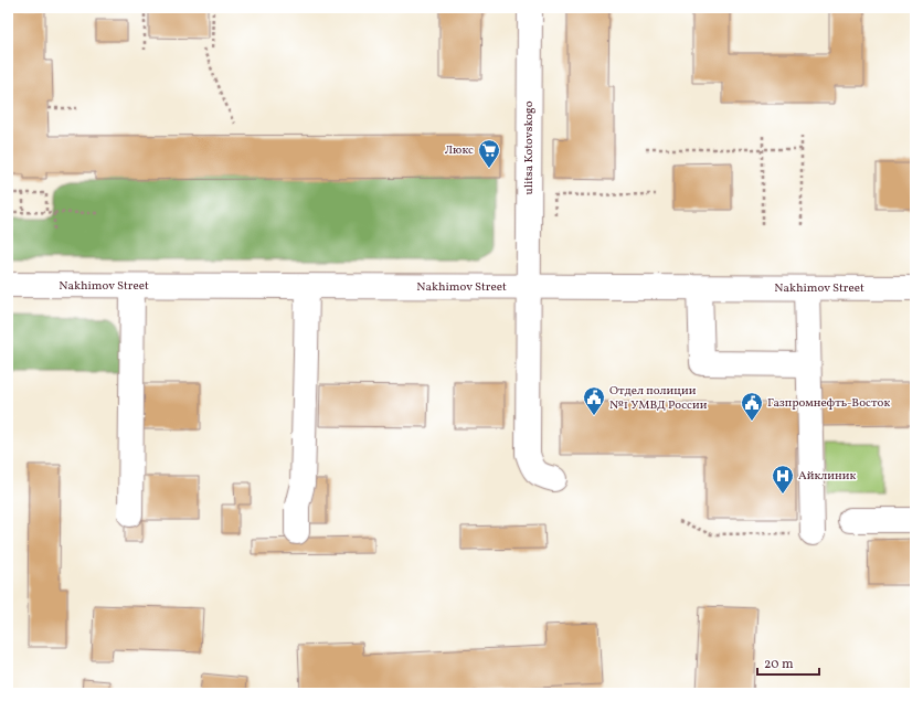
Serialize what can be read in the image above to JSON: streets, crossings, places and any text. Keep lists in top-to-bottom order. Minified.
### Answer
{"streets":{"main road":["ulitsa Kotovskogo","Nakhimov Street"]},"crossings":[["ulitsa Kotovskogo","Nakhimov Street"]],"places":{"supermarket":["Люкс"],"public building":["Отдел полиции №1 УМВД России","Газпромнефть-Восток"],"hospital":["Айклиник"]},"scale_bar":"20 m"}
